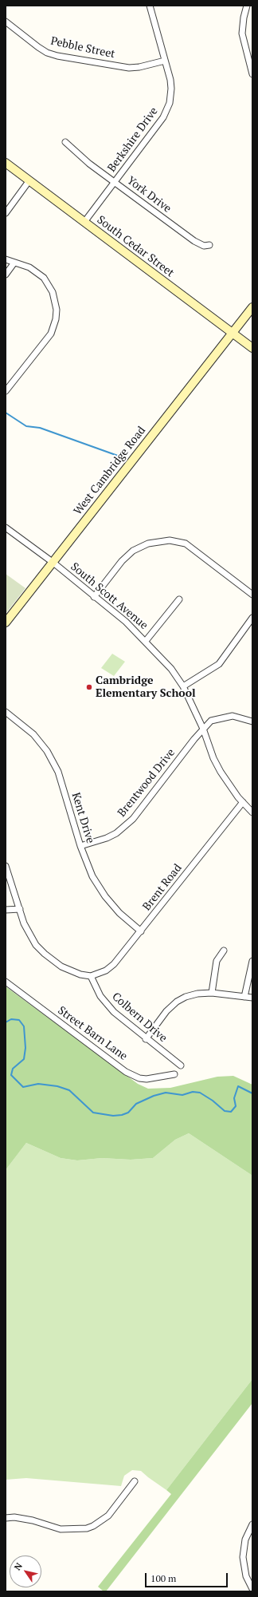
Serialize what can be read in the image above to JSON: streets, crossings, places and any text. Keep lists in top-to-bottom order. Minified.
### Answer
{"streets":{"street":["Pebble Street","Berkshire Drive","York Drive","South Cedar Street","West Cambridge Road","South Scott Avenue","Brentwood Drive","Kent Drive","Brent Road","Colbern Drive","Street Barn Lane"]},"crossings":[["Pebble Street","Berkshire Drive"],["Berkshire Drive","York Drive"],["Berkshire Drive","South Cedar Street"],["South Cedar Street","West Cambridge Road"],["West Cambridge Road","South Scott Avenue"],["South Scott Avenue","Brentwood Drive"],["Brentwood Drive","Kent Drive"],["Kent Drive","Brent Road"],["Brent Road","Colbern Drive"]],"places":["Cambridge Elementary School"],"scale_bar":"100 m","north":"top left"}
